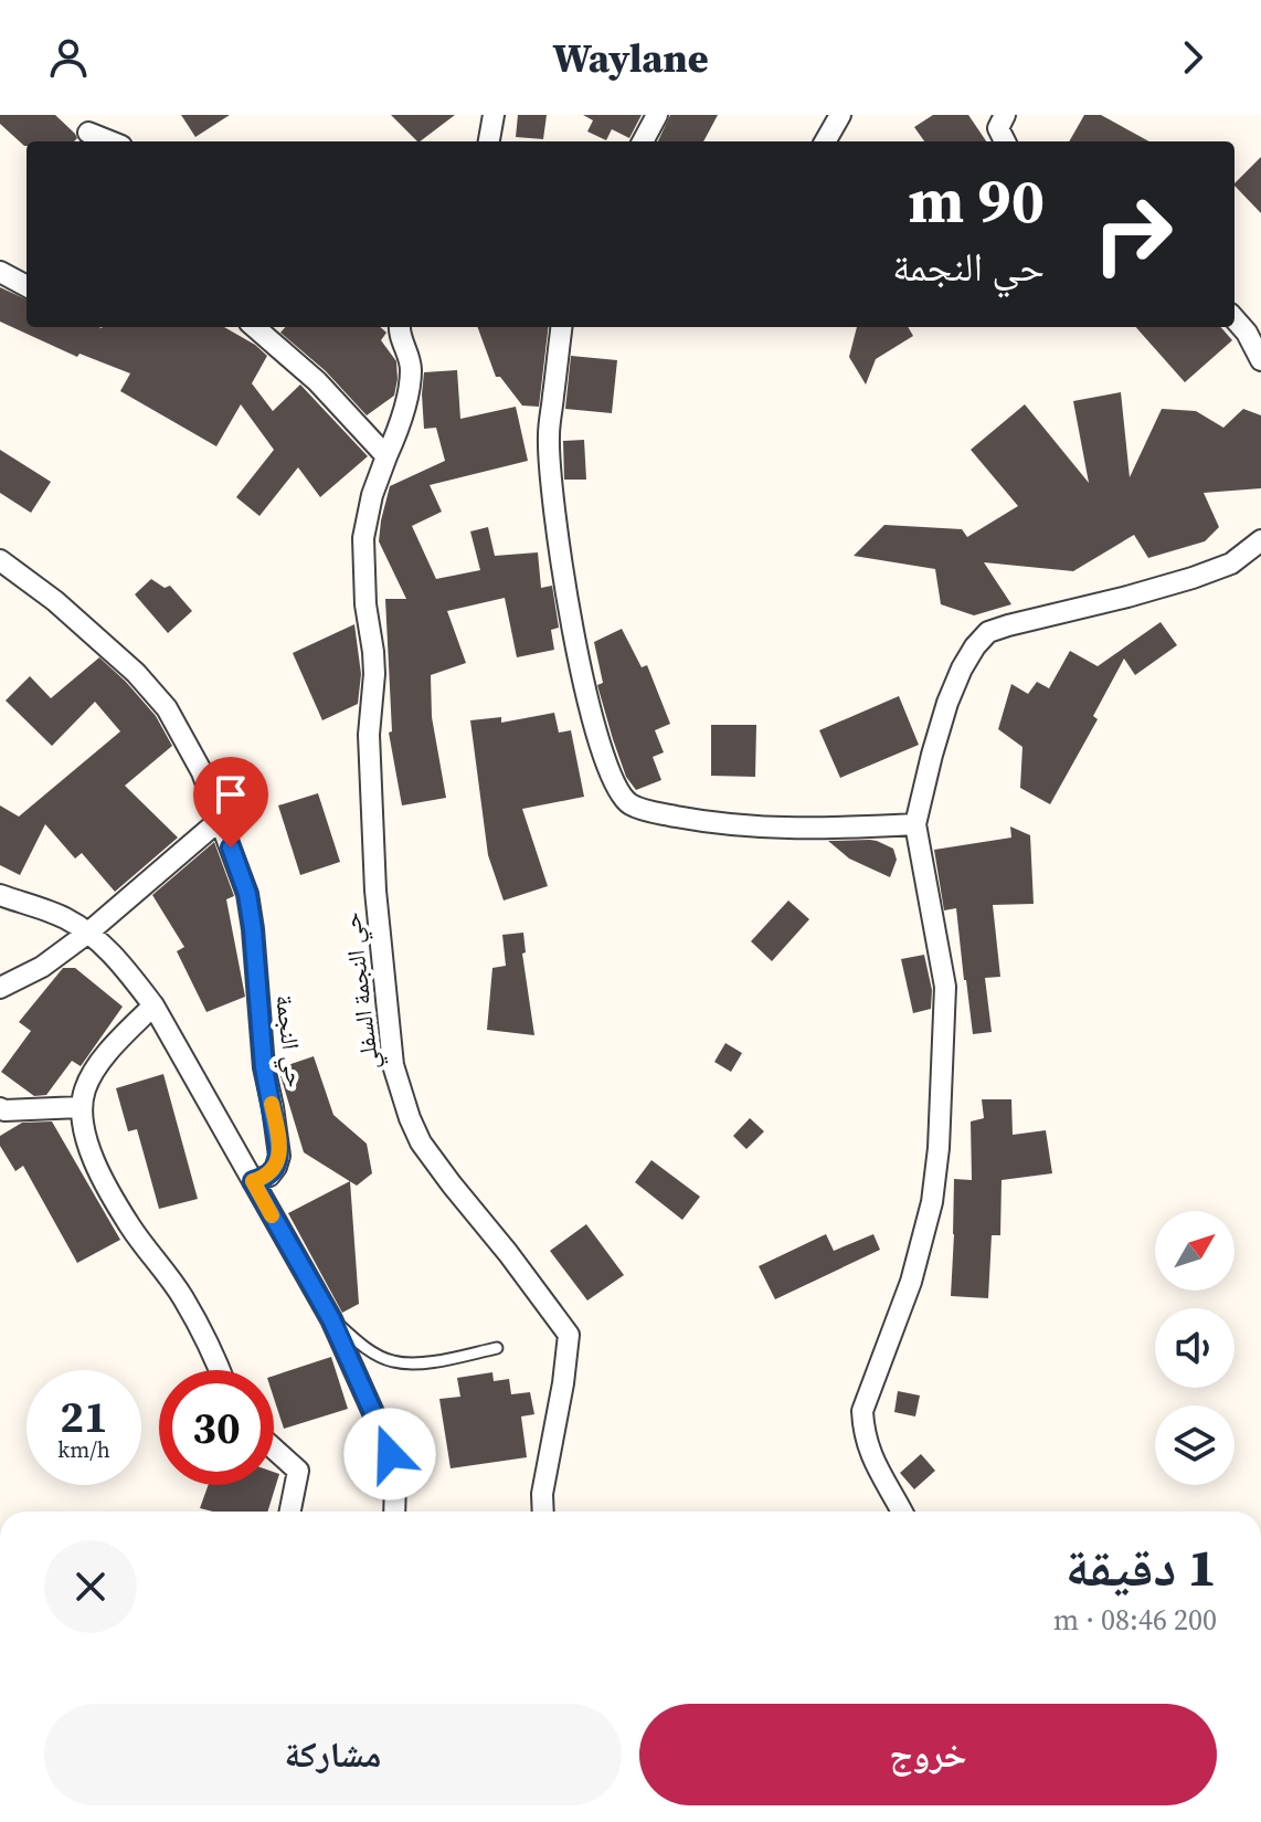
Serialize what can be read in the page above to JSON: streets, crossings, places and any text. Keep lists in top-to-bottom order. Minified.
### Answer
{"streets":{"street":["حي النجمة السفلي","حي النجمة"]},"north":"top right","page":{"header":"Waylane","turn":["90 m","حي النجمة"],"speed":"21 km/h","limit":"30","heading":["1 دقيقة","200 m · 08:46"],"buttons":["خروج","مشاركة"]}}
